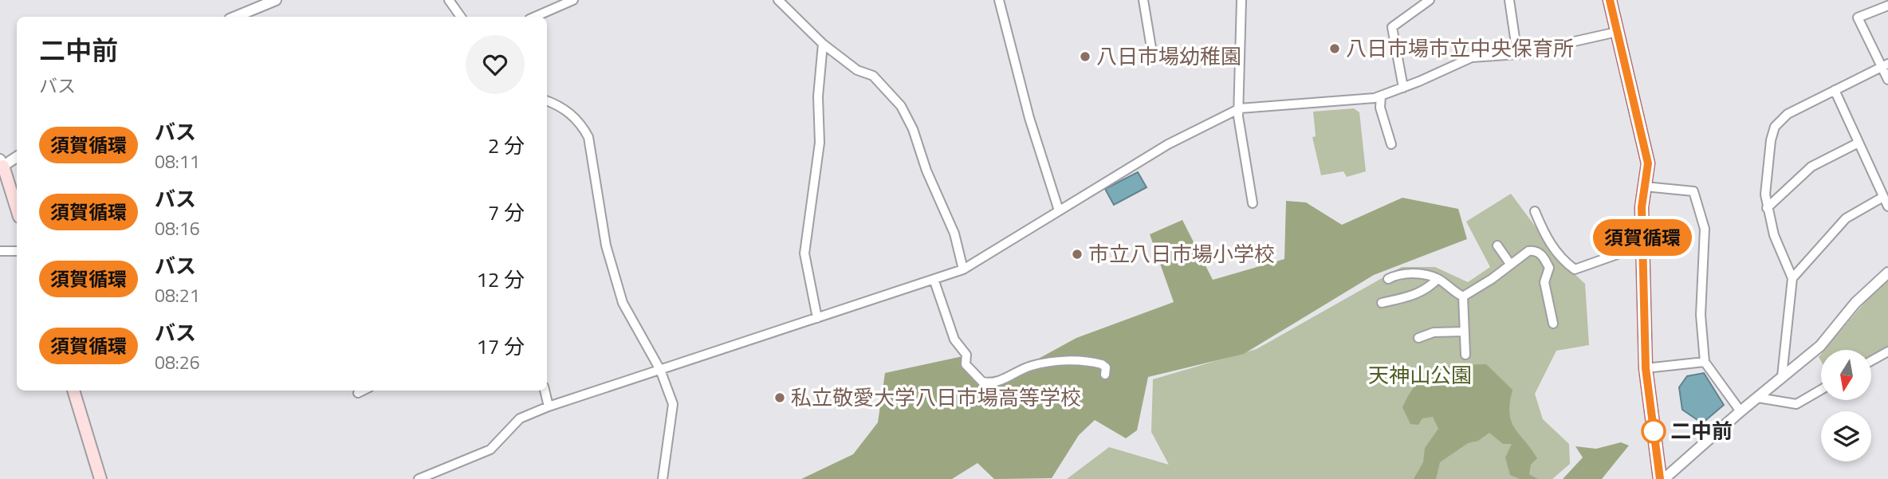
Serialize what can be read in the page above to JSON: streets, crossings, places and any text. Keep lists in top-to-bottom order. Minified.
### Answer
{"parks":["天神山公園"],"places":["八日市場市立中央保育所","八日市場幼稚園","市立八日市場小学校","私立敬愛大学八日市場高等学校","二中前"],"lines":["bus line 須賀循環"],"north":"bottom","page":{"on_map":"須賀循環","heading":["二中前","バス"],"list":[{"mark":"須賀循環","name":"バス","note":"08:11","value":"2 分"},{"mark":"須賀循環","name":"バス","note":"08:16","value":"7 分"},{"mark":"須賀循環","name":"バス","note":"08:21","value":"12 分"},{"mark":"須賀循環","name":"バス","note":"08:26","value":"17 分"}]}}
